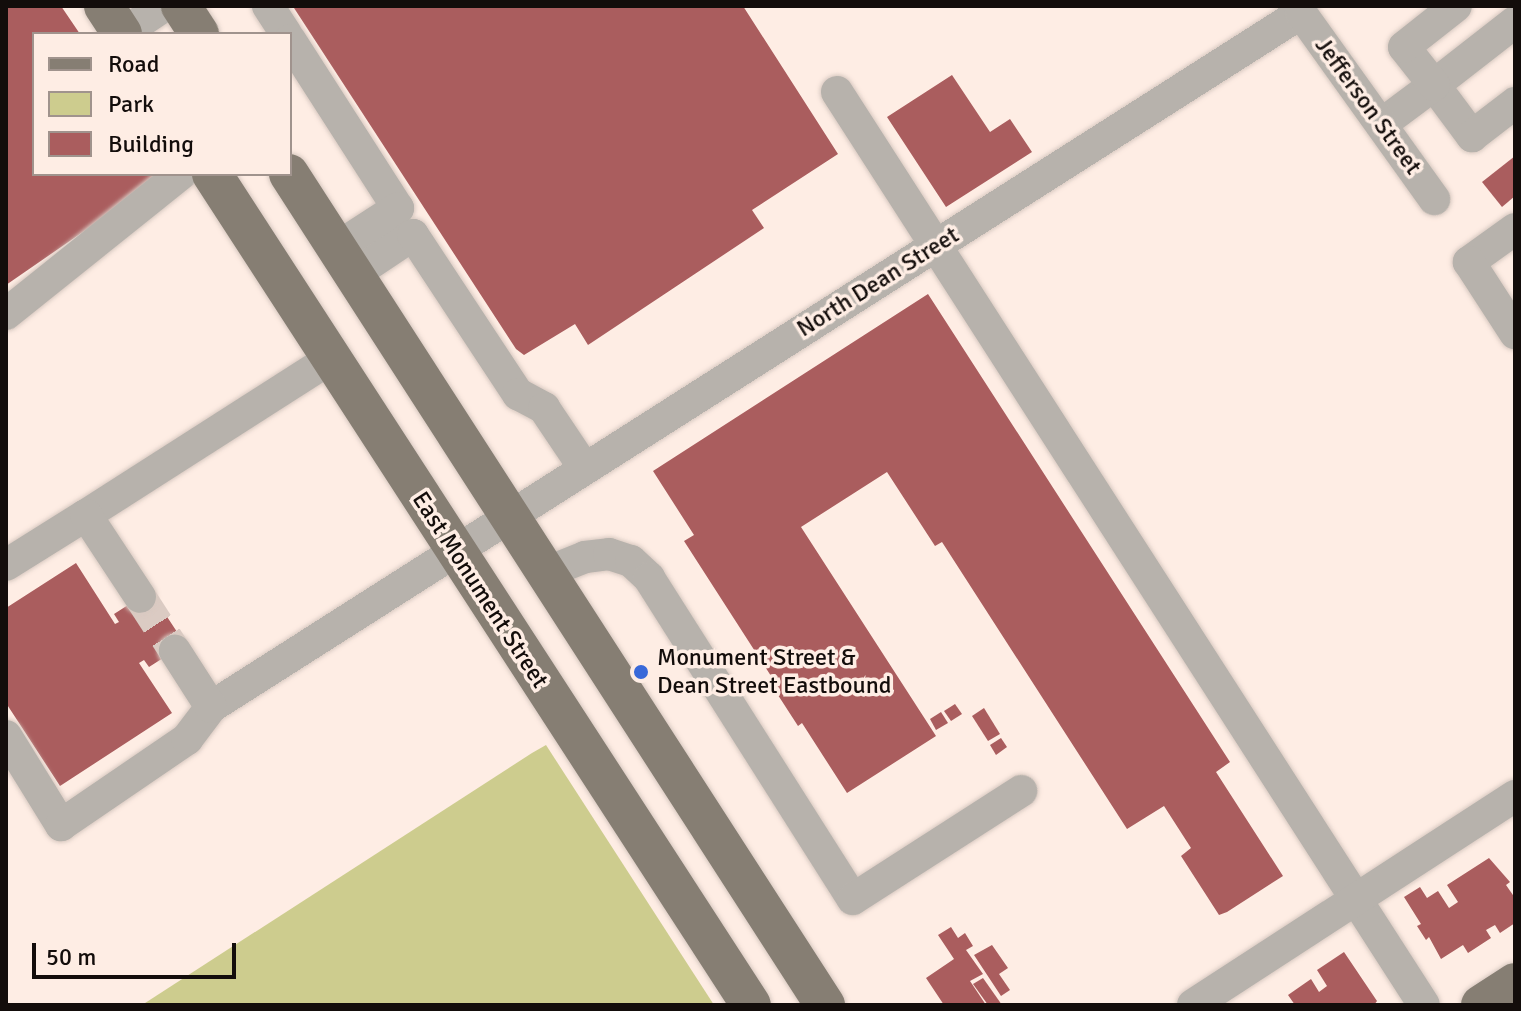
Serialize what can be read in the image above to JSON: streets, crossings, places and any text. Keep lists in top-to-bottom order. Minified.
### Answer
{"streets":{"main road":["East Monument Street"],"street":["Jefferson Street","North Dean Street"]},"crossings":[["Jefferson Street","North Dean Street"],["North Dean Street","East Monument Street"]],"places":["Monument Street & Dean Street Eastbound"],"legend":["Road","Park","Building"],"scale_bar":"50 m"}
